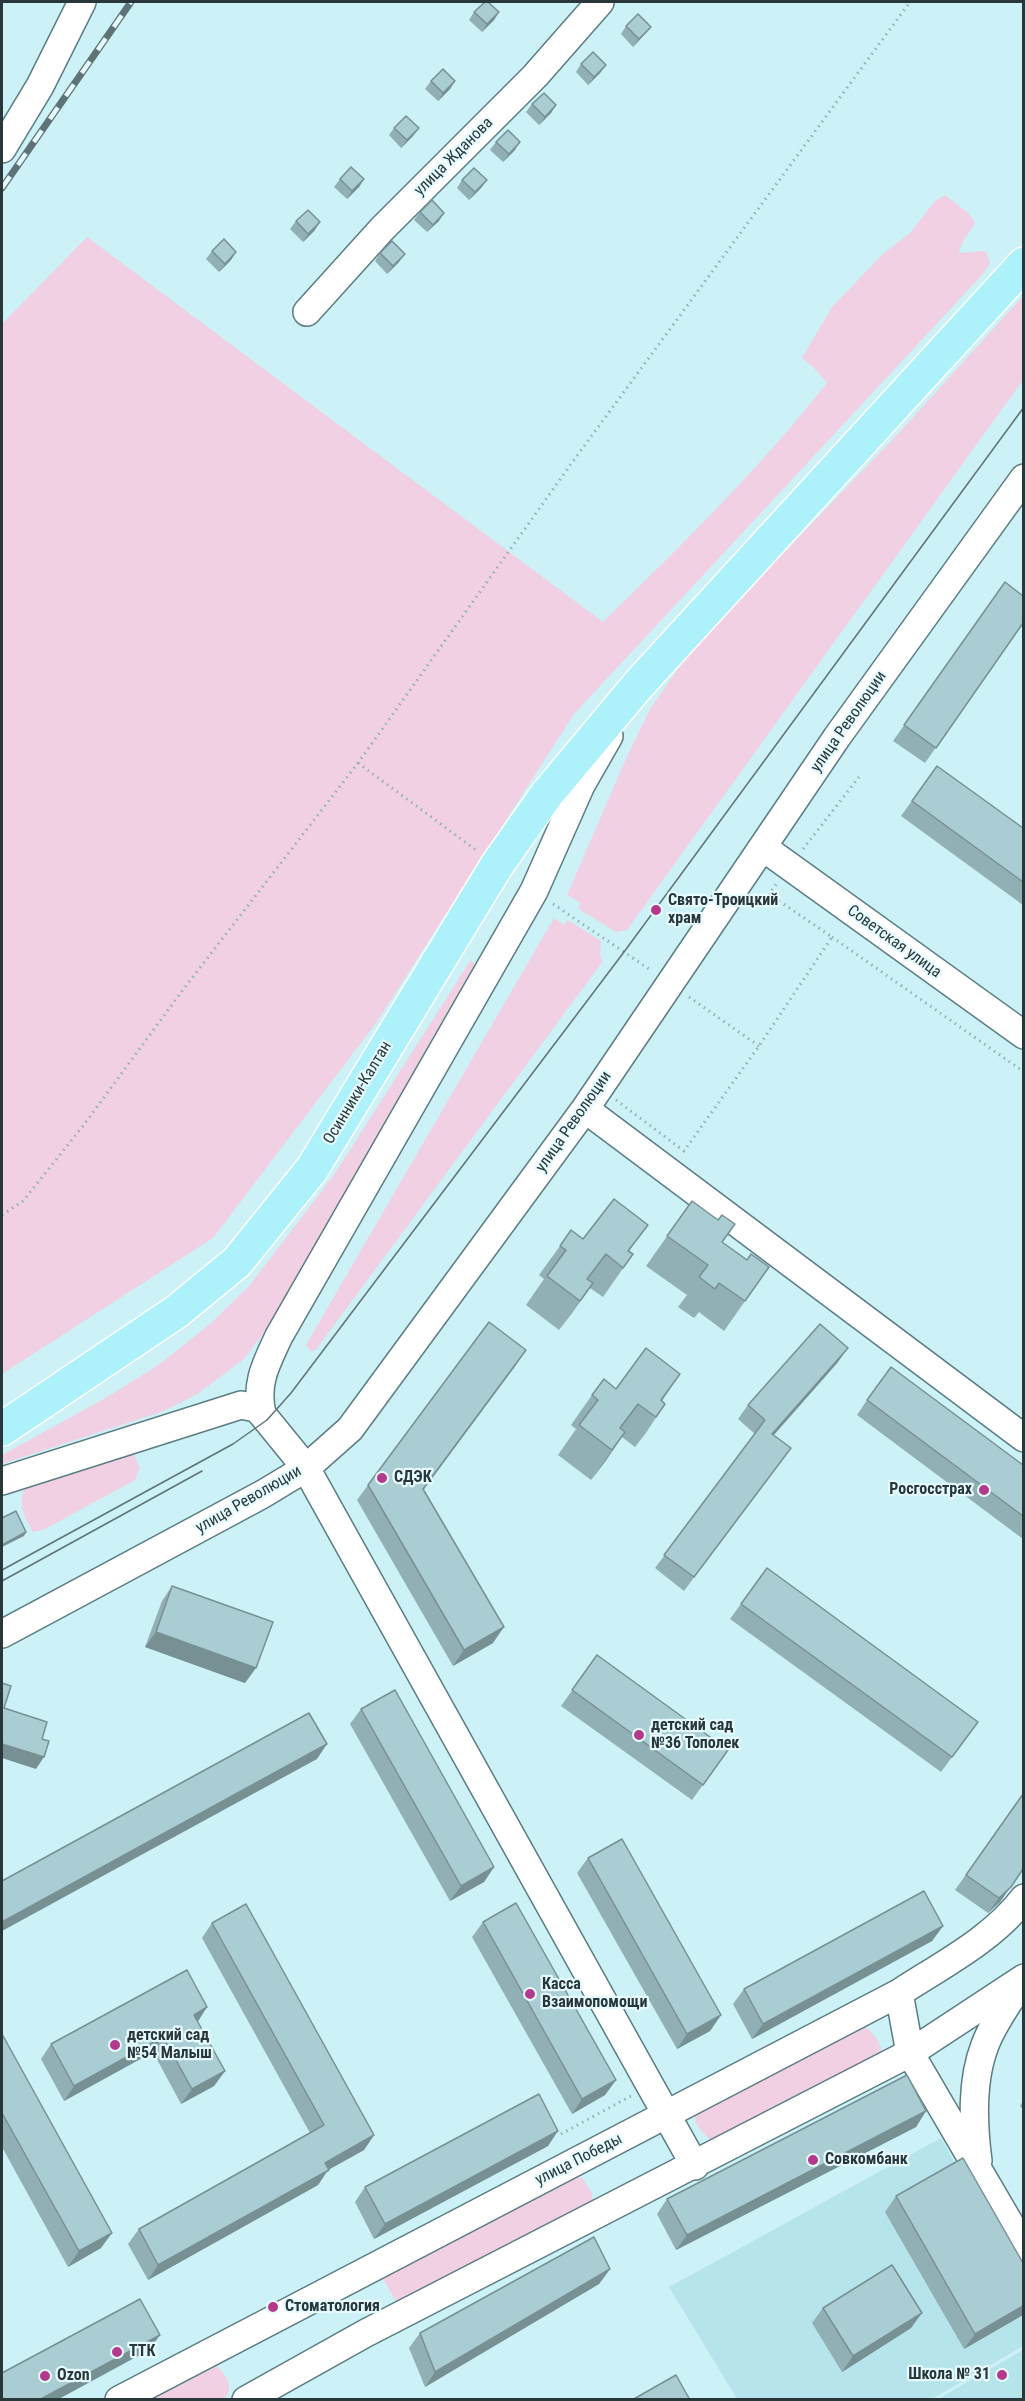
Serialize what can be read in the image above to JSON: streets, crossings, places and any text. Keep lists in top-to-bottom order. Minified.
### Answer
{"streets":{"main road":["Осинники-Калтан"],"street":["улица Жданова","улица Революции","Советская улица","улица Победы"]},"crossings":[["улица Революции","Советская улица"]],"places":["Свято-Троицкий храм","СДЭК","Росгосстрах","детский сад №36 Тополек","Касса Взаимопомощи","детский сад №54 Малыш","Совкомбанк","Стоматология","ТТК","Школа № 31","Ozon"]}
